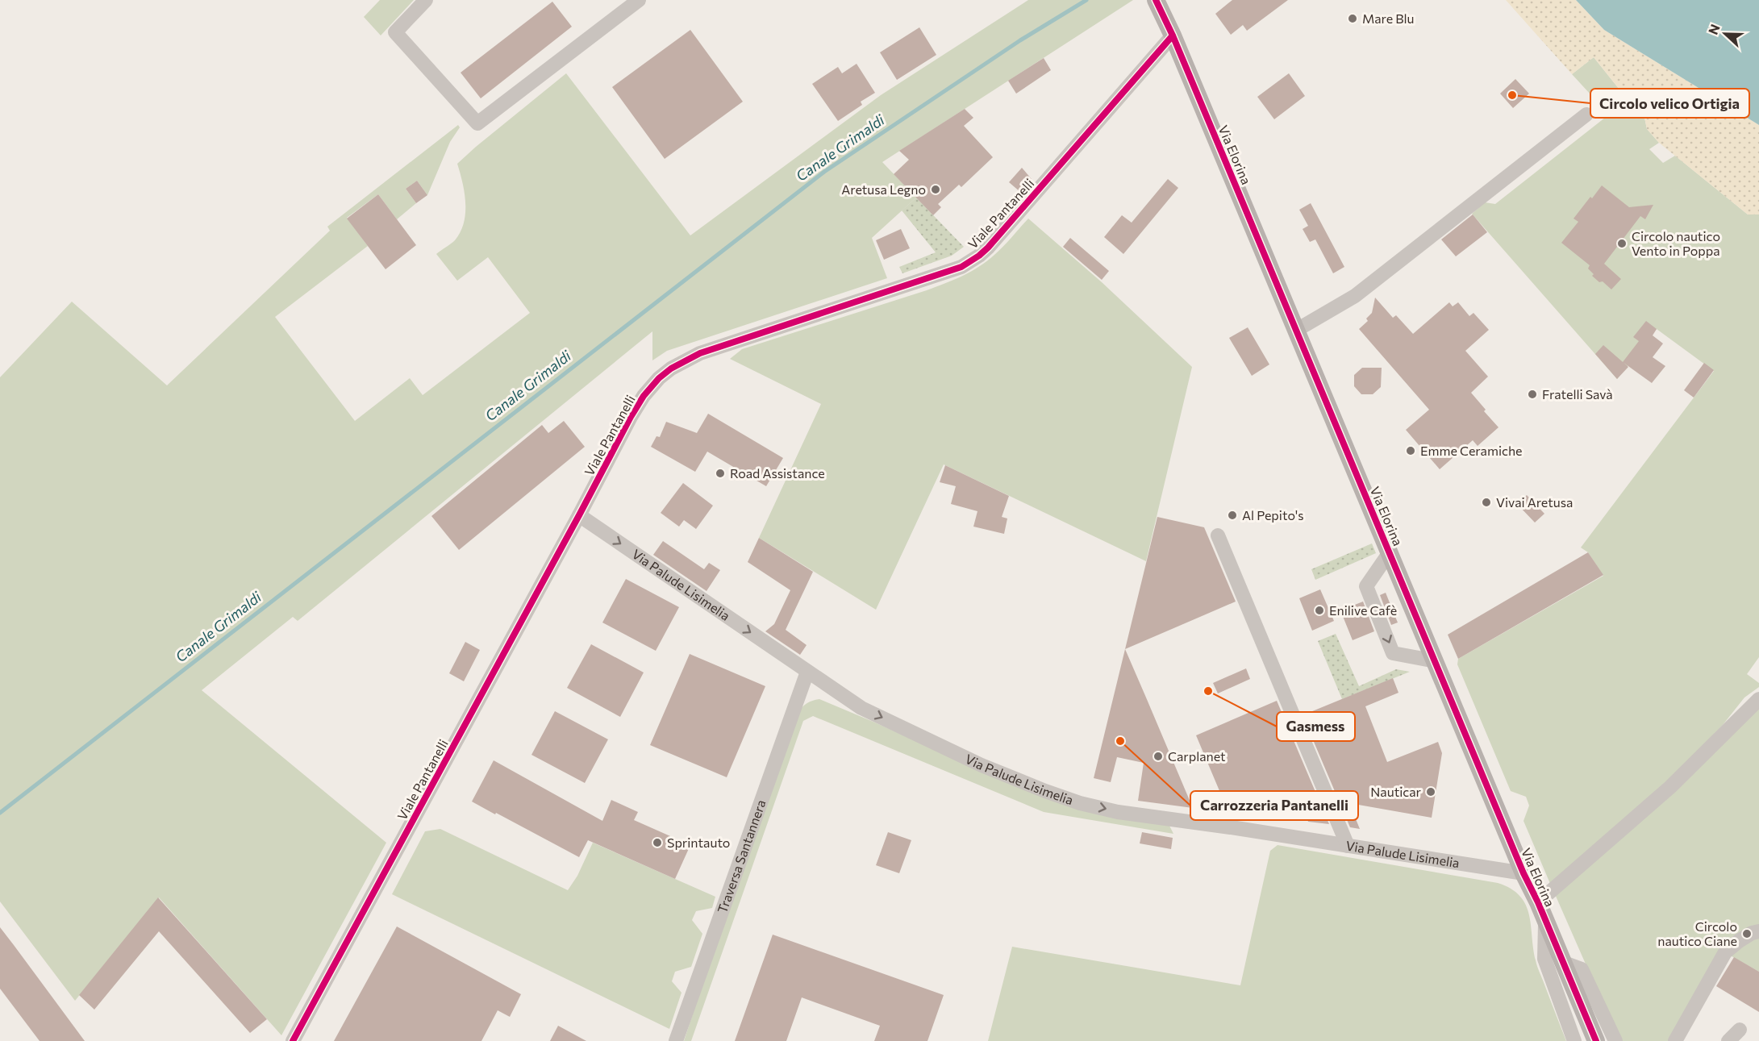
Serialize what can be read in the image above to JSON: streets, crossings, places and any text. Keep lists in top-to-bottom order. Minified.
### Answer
{"streets":{"main road":["Via Elorina"],"street":["Viale Pantanelli","Via Palude Lisimelia","Traversa Santannera"]},"crossings":[["Via Elorina","Viale Pantanelli"],["Via Elorina","Via Palude Lisimelia"],["Viale Pantanelli","Via Palude Lisimelia"],["Via Palude Lisimelia","Traversa Santannera"]],"one_way":["Via Palude Lisimelia"],"water":["Canale Grimaldi"],"places":["Mare Blu","Circolo velico Ortigia","Aretusa Legno","Circolo nautico Vento in Poppa","Fratelli Savà","Emme Ceramiche","Road Assistance","Vivai Aretusa","Al Pepito's","Enilive Cafè","Gasmess","Carrozzeria Pantanelli","Carplanet","Nauticar","Sprintauto","Circolo nautico Ciane"],"north":"left"}
